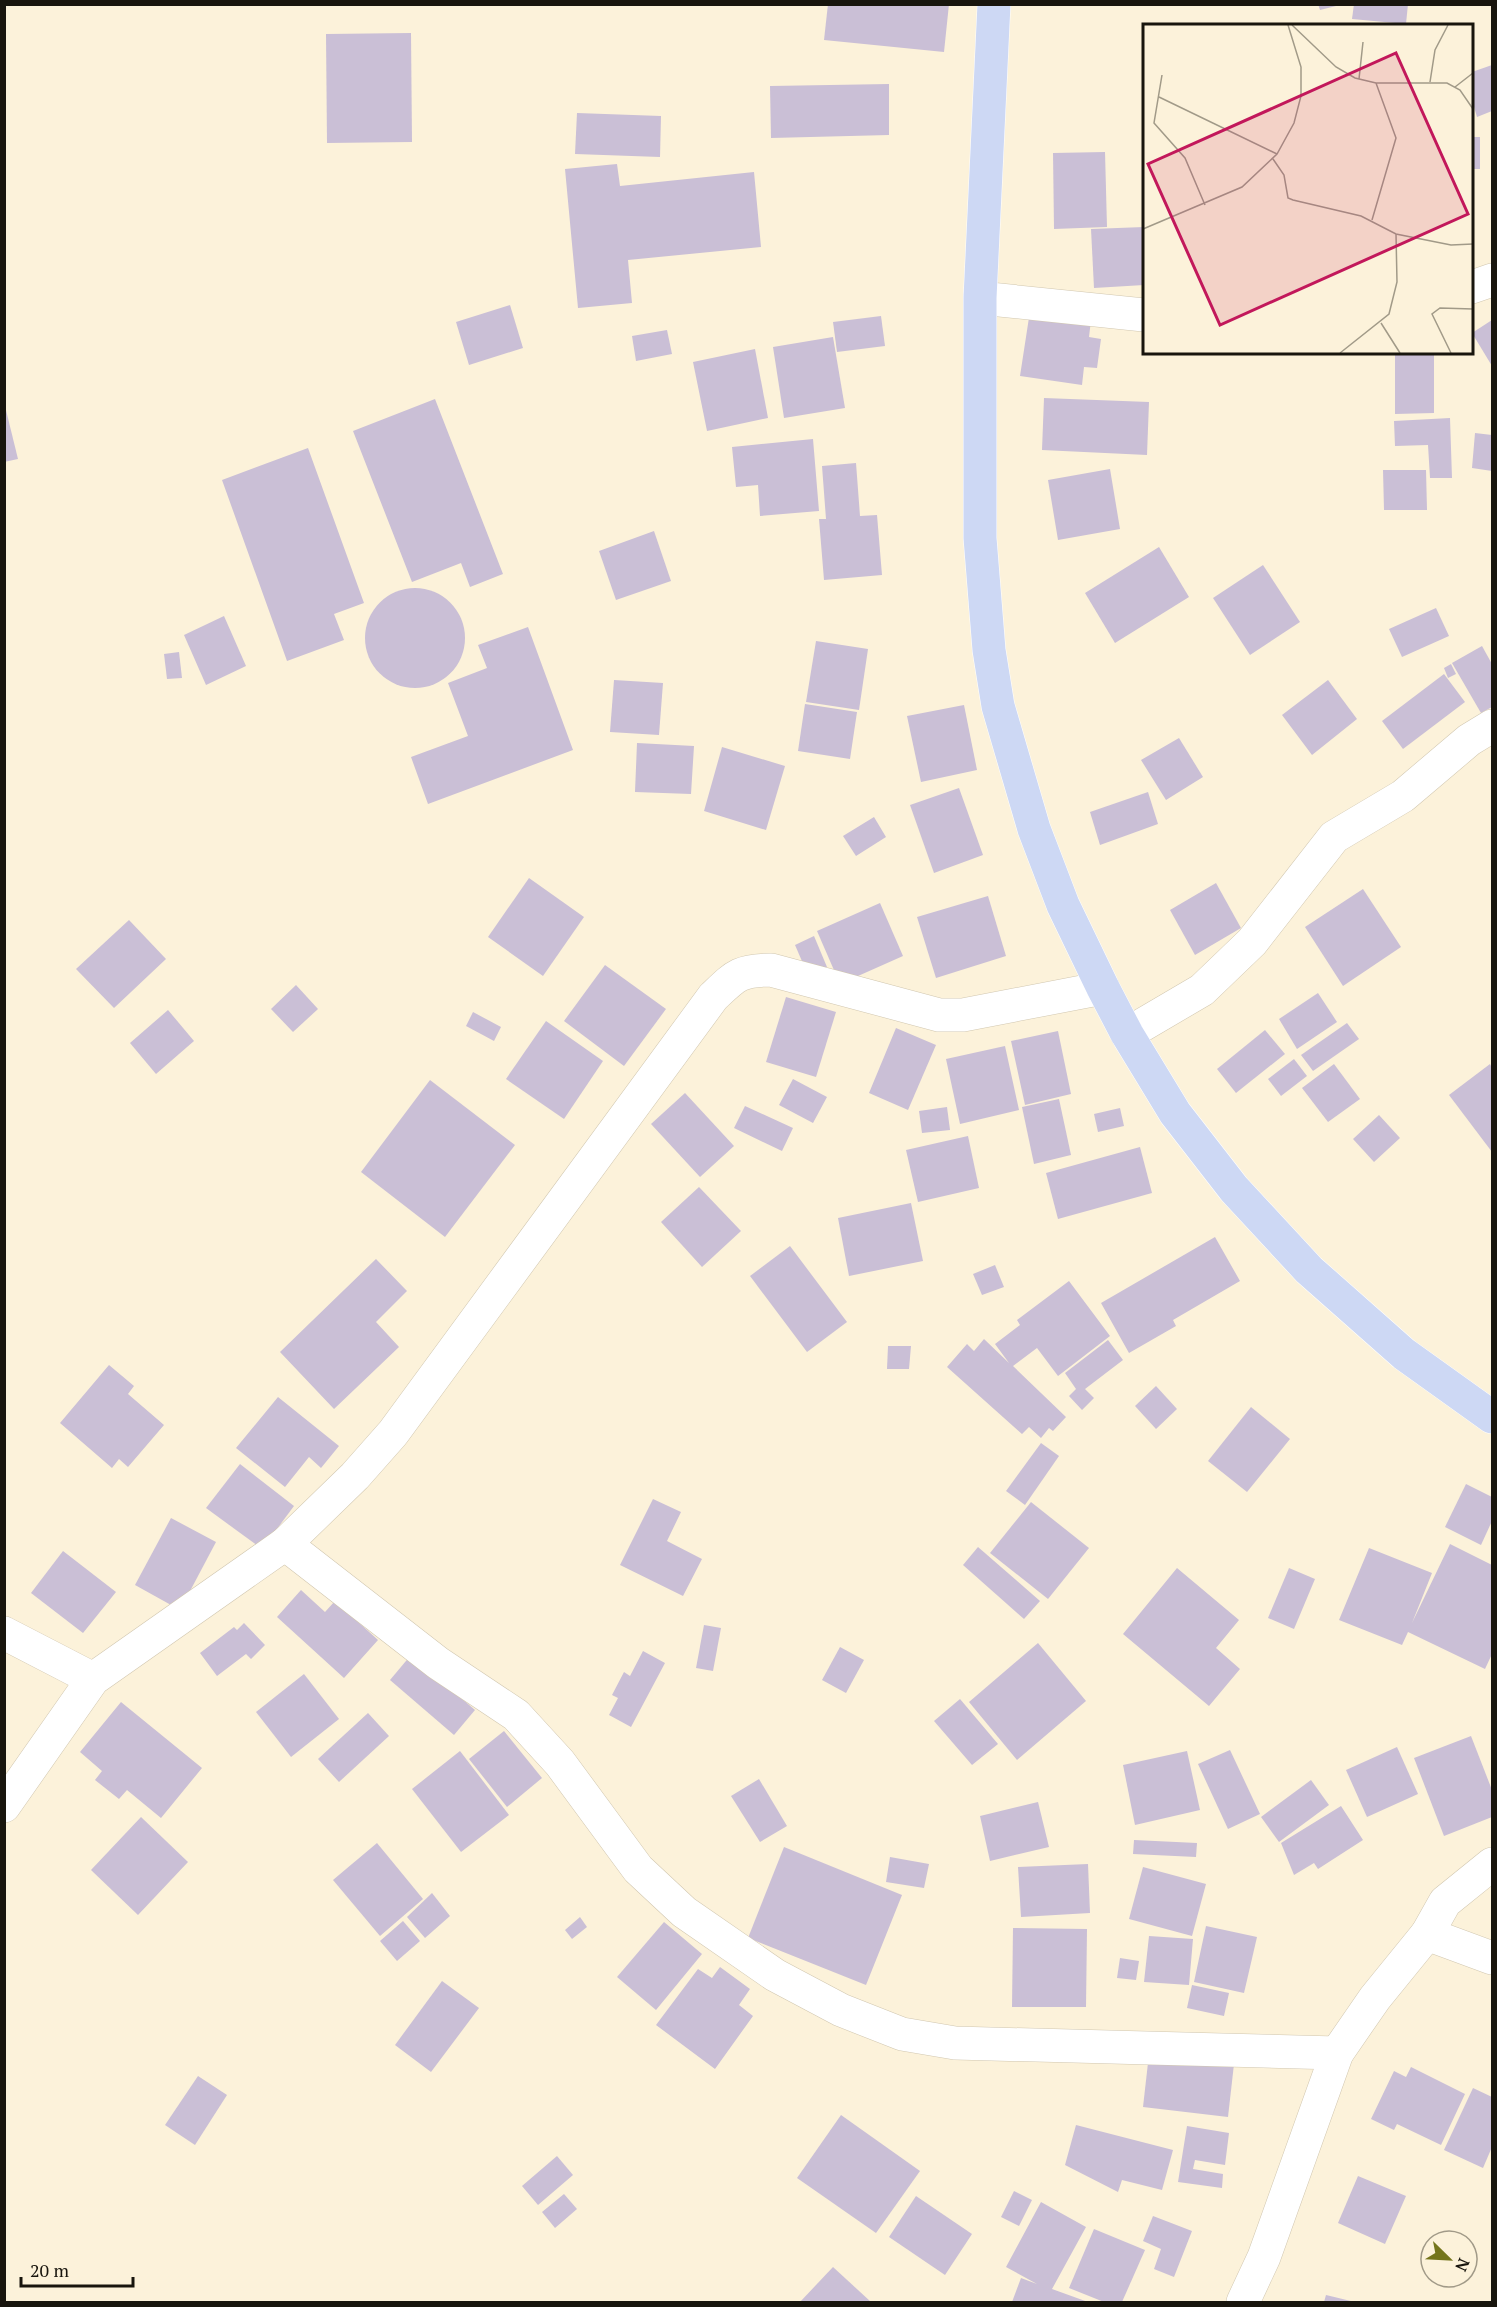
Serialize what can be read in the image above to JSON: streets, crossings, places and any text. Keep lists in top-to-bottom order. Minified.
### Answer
{"scale_bar":"20 m","north":"bottom right"}
